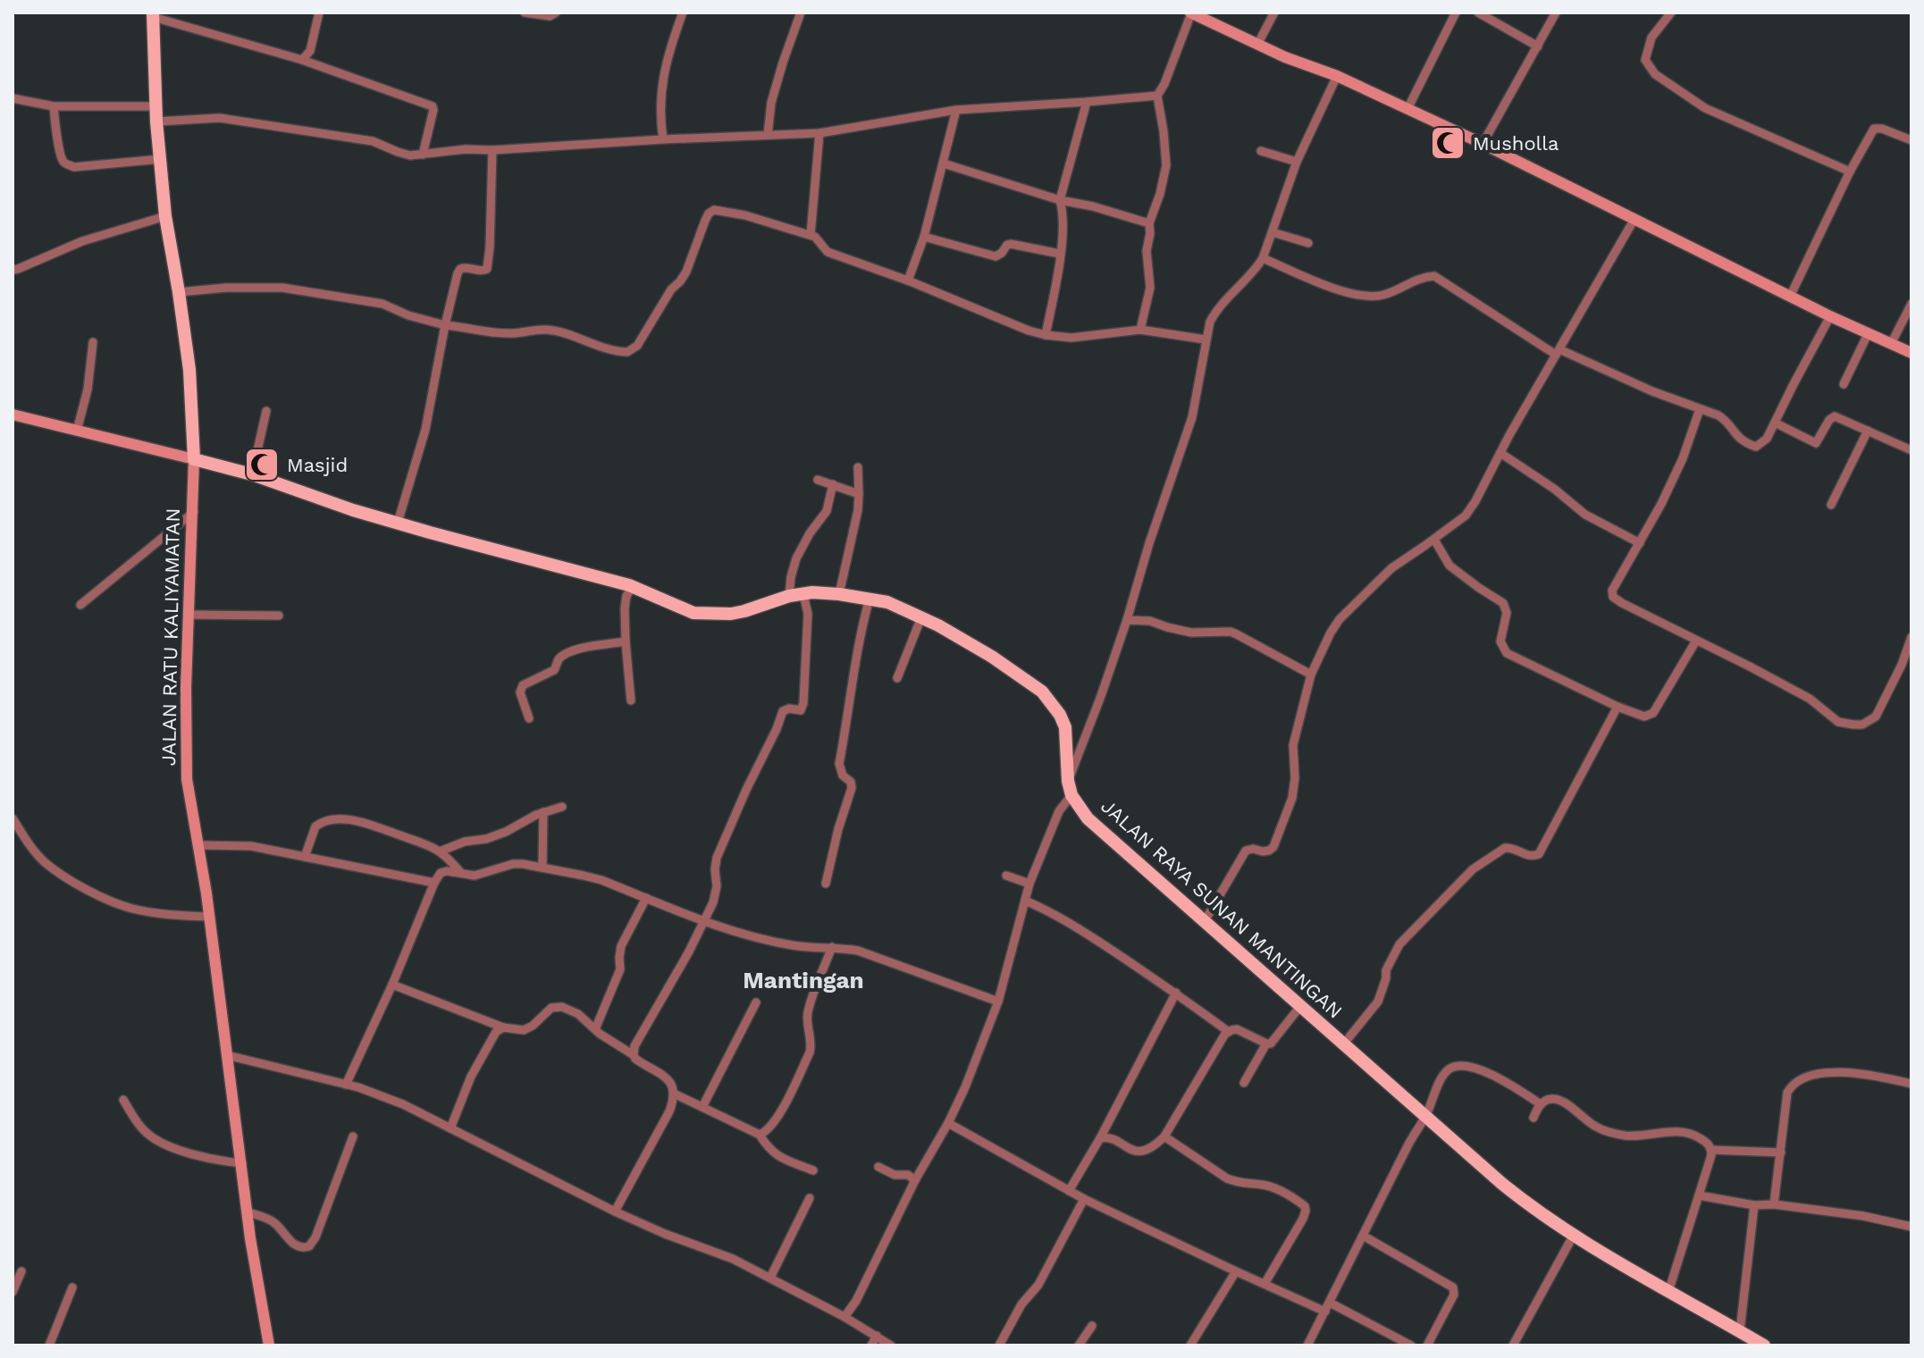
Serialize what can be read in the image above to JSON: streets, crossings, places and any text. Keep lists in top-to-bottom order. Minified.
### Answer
{"streets":{"main road":["JALAN RATU KALIYAMATAN","JALAN RAYA SUNAN MANTINGAN"]},"crossings":[["JALAN RATU KALIYAMATAN","JALAN RAYA SUNAN MANTINGAN"]],"districts":["Mantingan"],"places":{"mosque":["Musholla","Masjid"]}}
